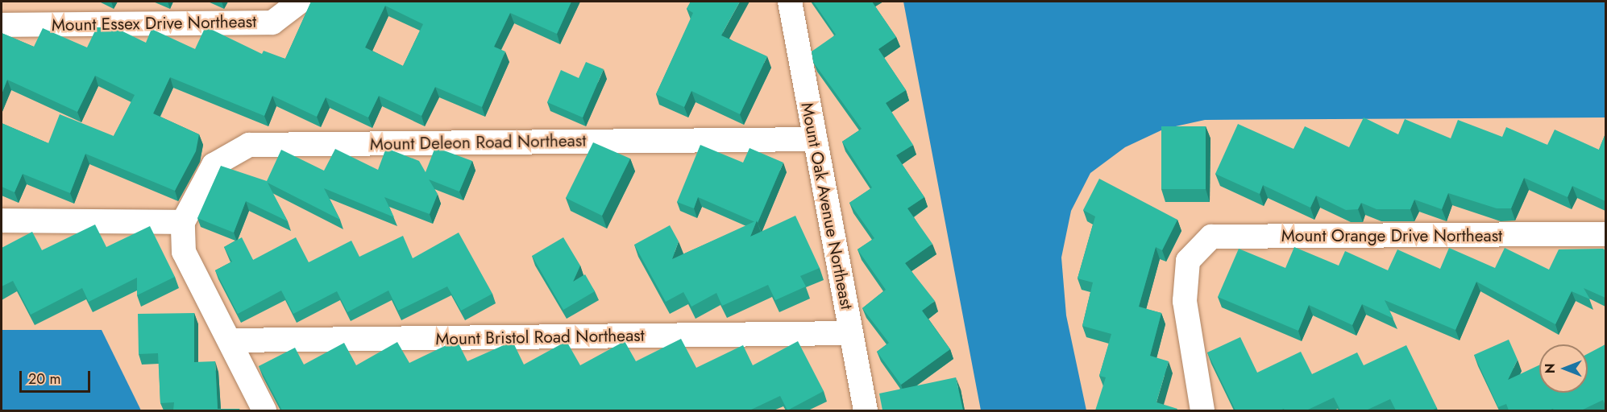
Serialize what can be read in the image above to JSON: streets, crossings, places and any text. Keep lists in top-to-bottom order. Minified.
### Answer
{"streets":{"street":["Mount Essex Drive Northeast","Mount Deleon Road Northeast","Mount Oak Avenue Northeast","Mount Orange Drive Northeast","Mount Bristol Road Northeast"]},"crossings":[["Mount Deleon Road Northeast","Mount Oak Avenue Northeast"],["Mount Oak Avenue Northeast","Mount Bristol Road Northeast"]],"scale_bar":"20 m","north":"left"}
